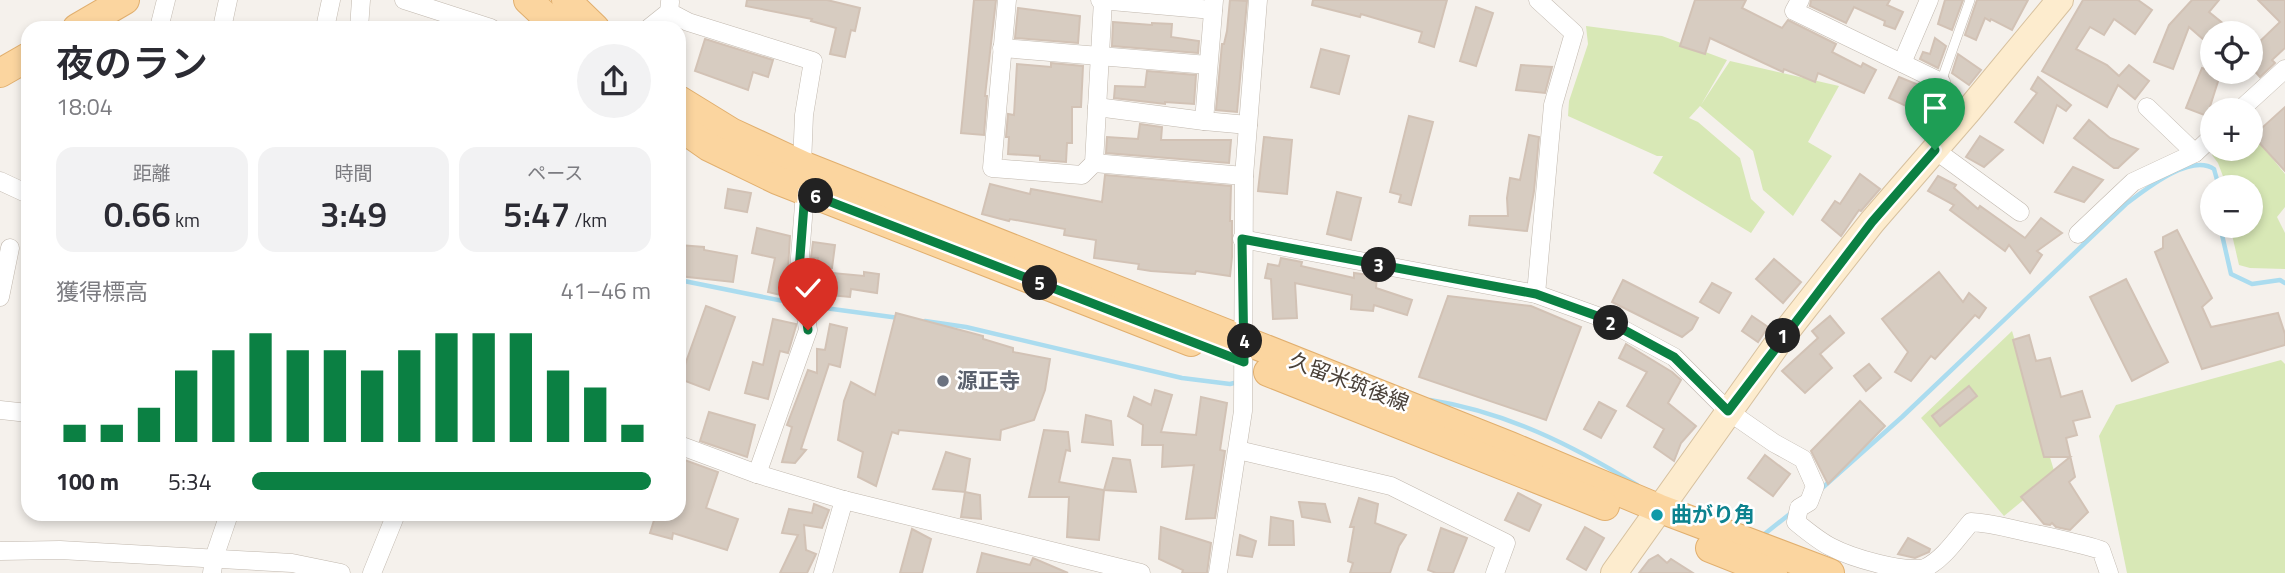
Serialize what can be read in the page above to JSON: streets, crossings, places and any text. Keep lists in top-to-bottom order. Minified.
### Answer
{"streets":{"main road":["久留米筑後線"]},"places":["源正寺","曲がり角"],"page":{"map_buttons":["+","−"],"heading":["夜のラン","18:04"],"stats":[["距離","0.66 km"],["時間","3:49"],["ペース","5:47 /km"]],"pins":["6","3","5","2","1","4"],"chart":["獲得標高","41–46 m"],"list":[{"name":"100 m","note":"5:34"}]}}
